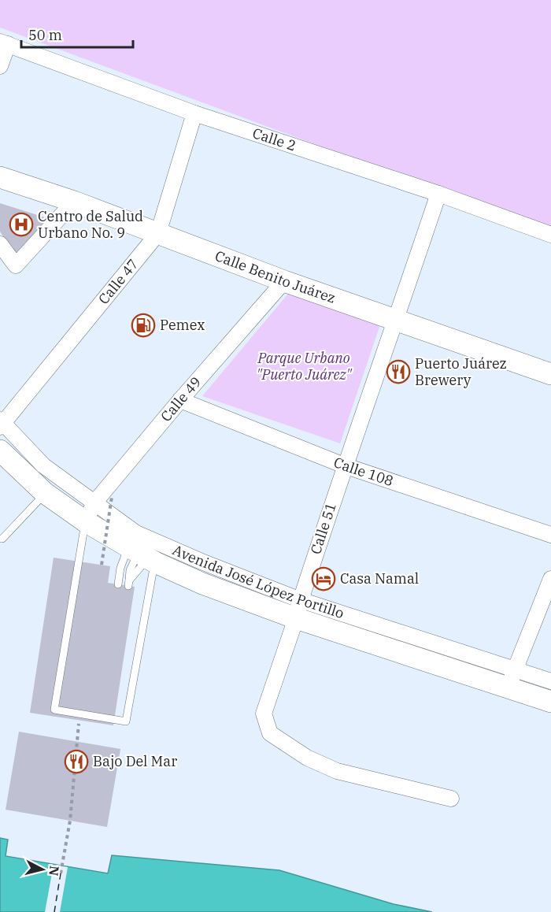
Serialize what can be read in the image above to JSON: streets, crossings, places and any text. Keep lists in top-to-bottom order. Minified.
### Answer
{"streets":{"street":["Calle 2","Calle Benito Juárez","Calle 47","Calle 49","Calle 108","Calle 51","Avenida José López Portillo"]},"crossings":[["Calle 2","Calle 47"],["Calle 2","Calle 51"],["Calle Benito Juárez","Calle 47"],["Calle Benito Juárez","Calle 49"],["Calle Benito Juárez","Calle 51"],["Calle 47","Avenida José López Portillo"],["Calle 49","Calle 108"],["Calle 49","Avenida José López Portillo"],["Calle 108","Calle 51"],["Calle 51","Avenida José López Portillo"]],"parks":["Parque Urbano \"Puerto Juárez\""],"places":{"hospital":["Centro de Salud Urbano No. 9"],"fuel station":["Pemex"],"restaurant":["Puerto Juárez Brewery","Bajo Del Mar"],"hotel":["Casa Namal"]},"scale_bar":"50 m","north":"right"}
